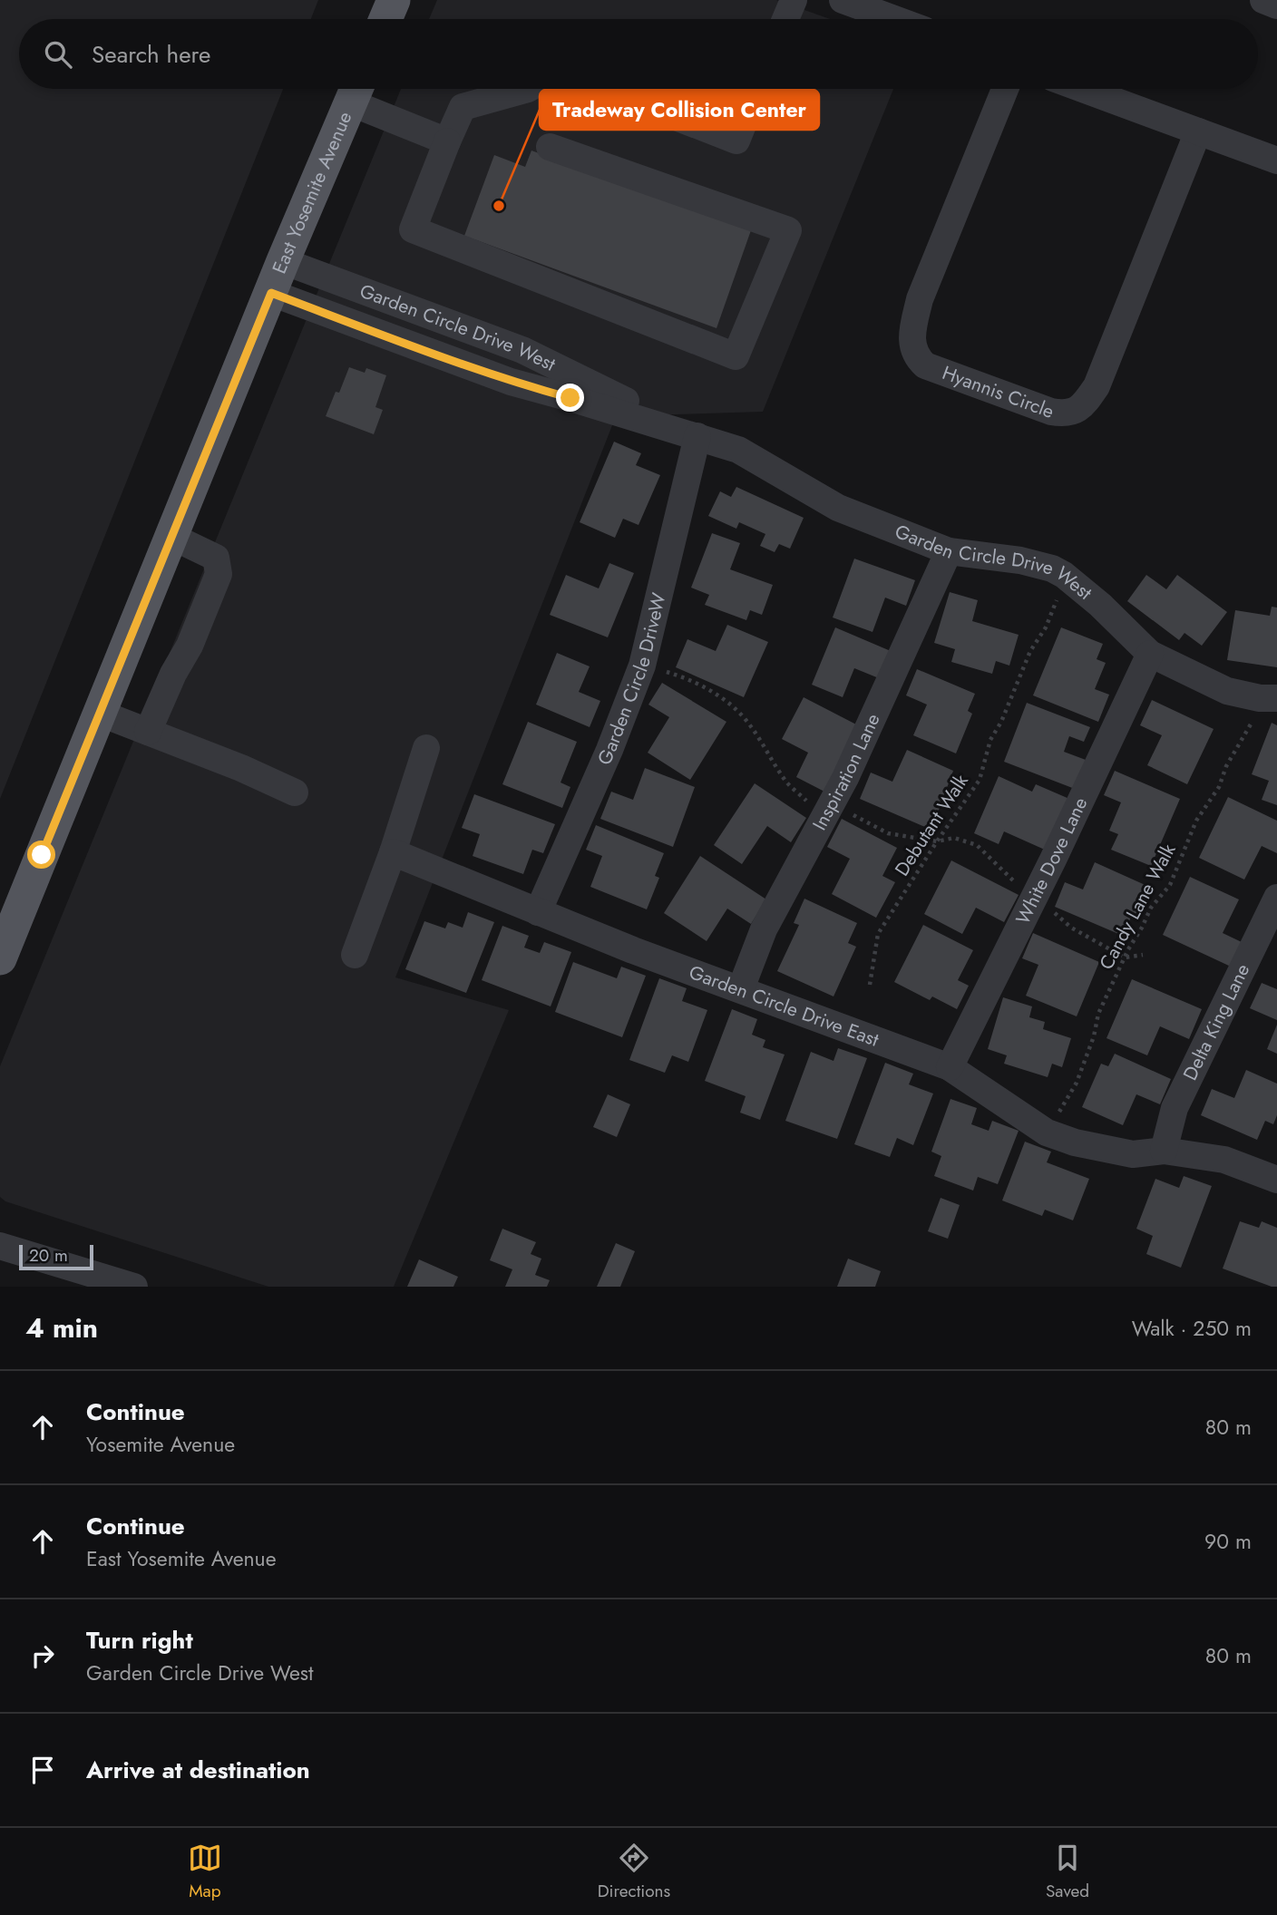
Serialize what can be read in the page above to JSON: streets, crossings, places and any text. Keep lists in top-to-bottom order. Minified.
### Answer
{"streets":{"main road":["East Yosemite Avenue"],"street":["Garden Circle Drive West","Hyannis Circle","Garden Circle DriveW","Inspiration Lane","White Dove Lane","Garden Circle Drive East","Delta King Lane"],"path":["Debutant Walk","Candy Lane Walk"]},"crossings":[["East Yosemite Avenue","Garden Circle Drive West"],["Garden Circle Drive West","Garden Circle DriveW"],["Garden Circle Drive West","Inspiration Lane"],["Garden Circle Drive West","Debutant Walk"],["Garden Circle Drive West","White Dove Lane"],["Garden Circle Drive West","Candy Lane Walk"],["Garden Circle DriveW","Garden Circle Drive East"],["Inspiration Lane","Garden Circle Drive East"],["White Dove Lane","Garden Circle Drive East"],["Candy Lane Walk","Garden Circle Drive East"],["Garden Circle Drive East","Delta King Lane"]],"places":["Tradeway Collision Center"],"scale_bar":"20 m","page":{"search":"Search here","scale":"20 m","heading":["4 min","Walk · 250 m"],"list":[["Continue","Yosemite Avenue","80 m"],["Continue","East Yosemite Avenue","90 m"],["Turn right","Garden Circle Drive West","80 m"],"Arrive at destination"],"nav":["Map","Directions","Saved"]}}
